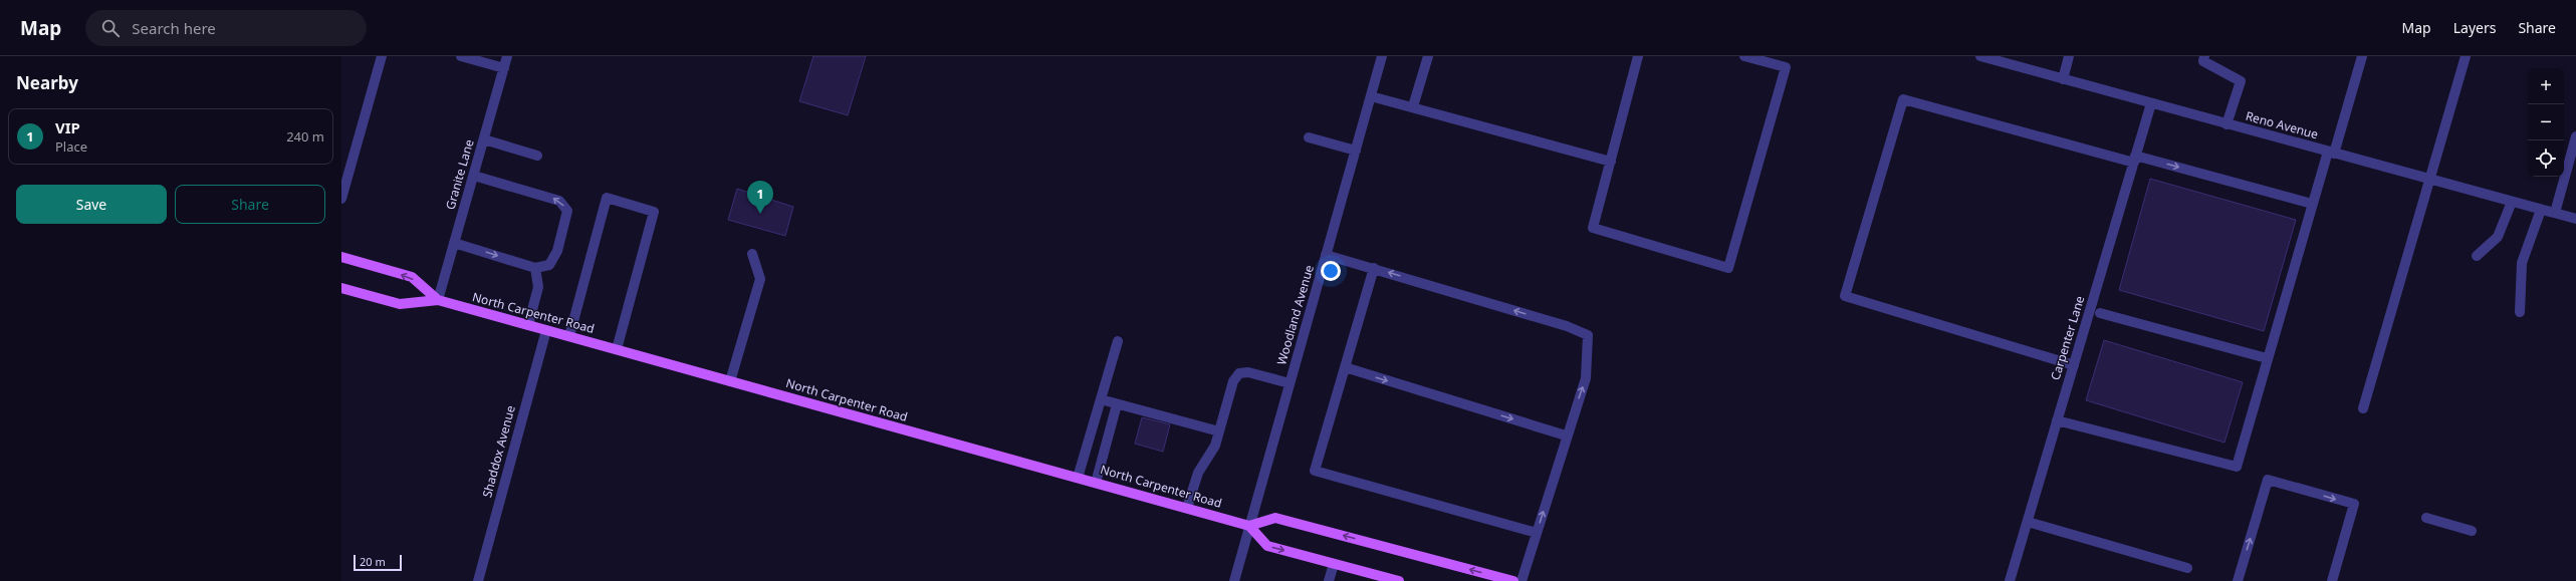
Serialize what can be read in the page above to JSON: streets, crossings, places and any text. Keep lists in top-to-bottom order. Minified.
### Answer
{"streets":{"main road":["North Carpenter Road"],"street":["Reno Avenue","Granite Lane","Woodland Avenue","Carpenter Lane","Shaddox Avenue"]},"crossings":[["Reno Avenue","Carpenter Lane"],["Granite Lane","North Carpenter Road"],["North Carpenter Road","Woodland Avenue"],["North Carpenter Road","Shaddox Avenue"]],"scale_bar":"20 m","page":{"header":"Map","search":"Search here","nav":["Map","Layers","Share"],"heading":"Nearby","map_buttons":["+","−"],"list":[{"mark":"1","name":"VIP","note":"Place","value":"240 m"}],"buttons":["Save","Share"],"pins":"1","scale":"20 m"}}
